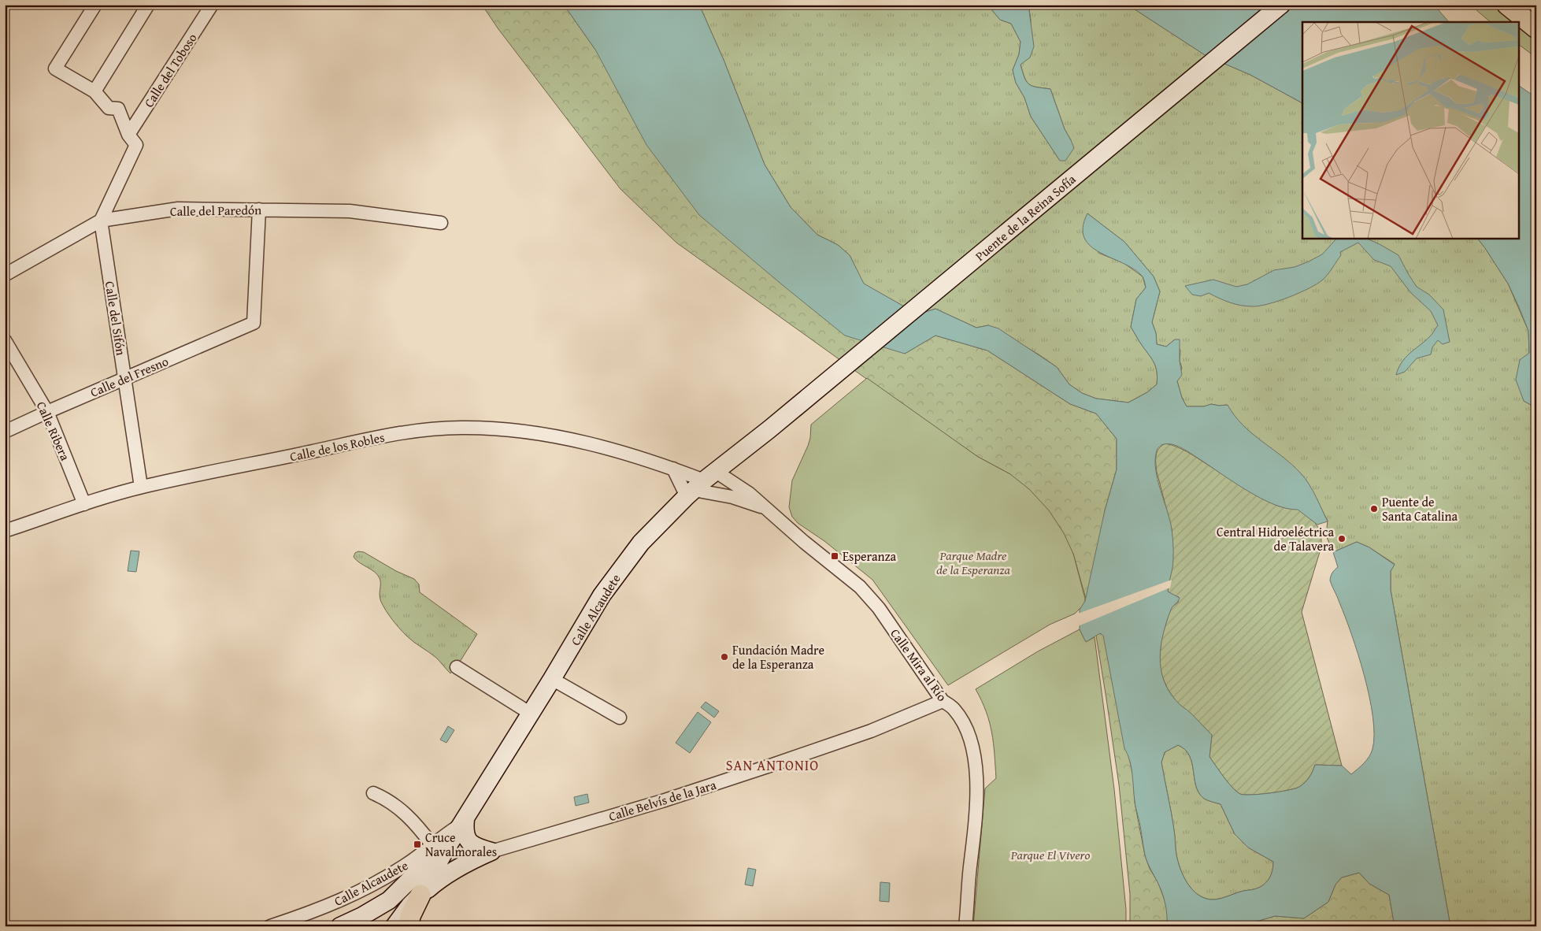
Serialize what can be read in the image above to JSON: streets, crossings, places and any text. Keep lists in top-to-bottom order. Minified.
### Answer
{"streets":{"main road":["Puente de la Reina Sofía","Calle Alcaudete"],"street":["Calle del Toboso","Calle del Paredón","Calle del Sifón","Calle del Fresno","Calle Ribera","Calle de los Robles","Calle Mira al Río","Calle Belvís de la Jara"]},"crossings":[["Calle del Paredón","Calle del Sifón"],["Calle del Paredón","Calle del Fresno"],["Puente de la Reina Sofía","Calle Alcaudete"],["Calle del Sifón","Calle del Fresno"],["Calle del Sifón","Calle de los Robles"],["Calle del Fresno","Calle Ribera"],["Calle Ribera","Calle de los Robles"],["Calle de los Robles","Calle Alcaudete"],["Calle de los Robles","Calle Mira al Río"],["Calle Alcaudete","Calle Mira al Río"],["Calle Mira al Río","Calle Belvís de la Jara"]],"districts":["SAN ANTONIO"],"parks":["Parque Madre de la Esperanza","Parque El Vivero"],"places":{"other":["Puente de Santa Catalina","Central Hidroeléctrica de Talavera","Fundación Madre de la Esperanza"],"transit":["Esperanza","Cruce Navalmorales"]}}
